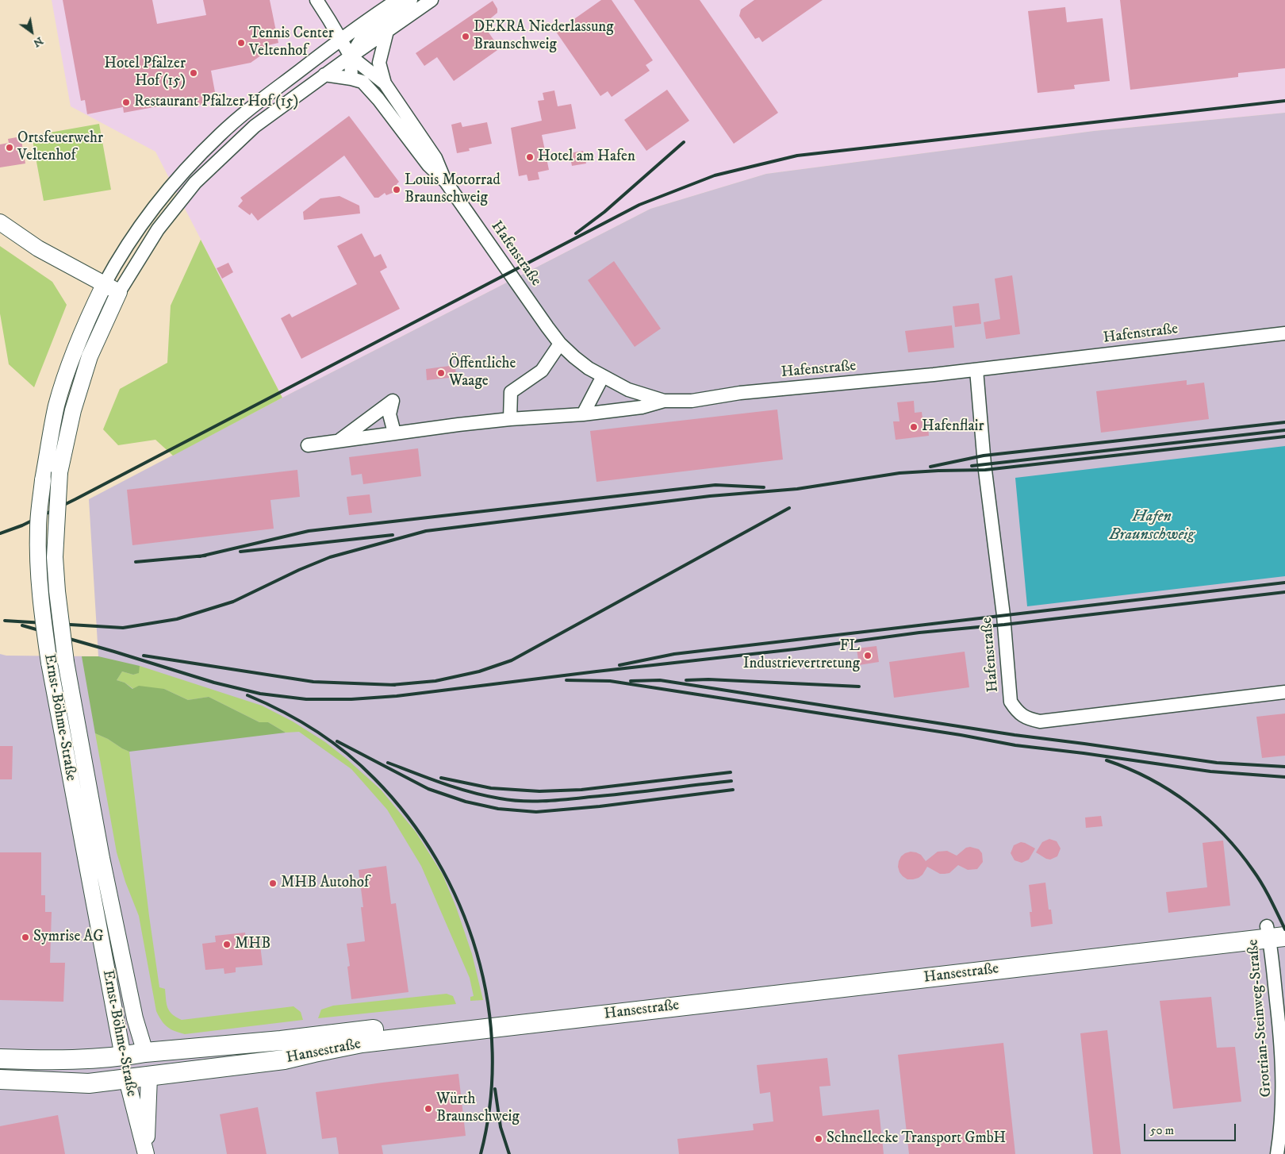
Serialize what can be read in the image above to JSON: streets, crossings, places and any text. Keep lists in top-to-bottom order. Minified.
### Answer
{"streets":{"main road":["Ernst-Böhme-Straße","Hansestraße"],"street":["Hafenstraße","Grotrian-Steinweg-Straße"]},"crossings":[["Hafenstraße","Ernst-Böhme-Straße"],["Ernst-Böhme-Straße","Hansestraße"],["Hansestraße","Grotrian-Steinweg-Straße"]],"water":["Hafen Braunschweig"],"places":["DEKRA Niederlassung Braunschweig","Tennis Center Veltenhof","Hotel Pfälzer Hof (15)","Restaurant Pfälzer Hof (15)","Ortsfeuerwehr Veltenhof","Hotel am Hafen","Louis Motorrad Braunschweig","Öffentliche Waage","Hafenflair","FL Industrievertretung","MHB Autohof","Symrise AG","MHB","Würth Braunschweig","Schnellecke Transport GmbH"],"scale_bar":"50 m","north":"bottom right"}
